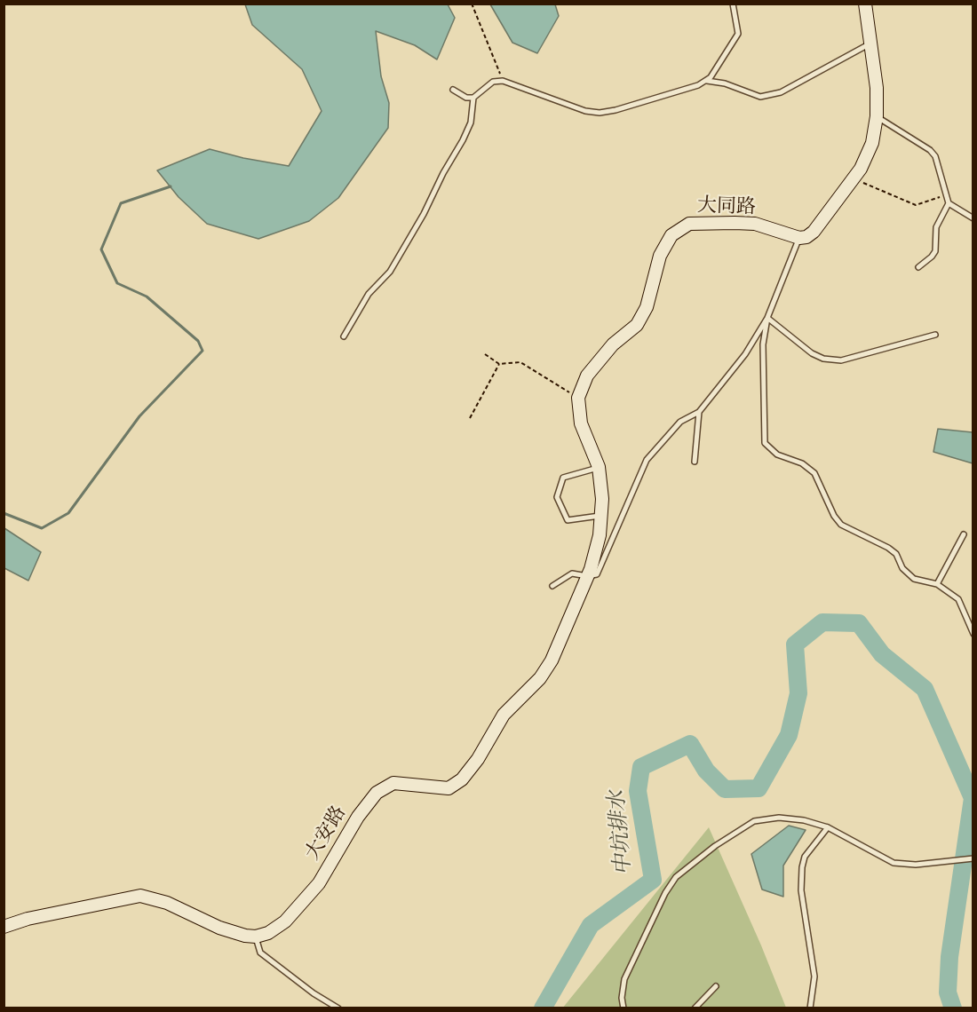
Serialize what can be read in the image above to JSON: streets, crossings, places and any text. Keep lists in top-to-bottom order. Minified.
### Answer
{"streets":{"street":["大同路","大安路"]},"crossings":[["大同路","大安路"]],"water":["中坑排水"]}
